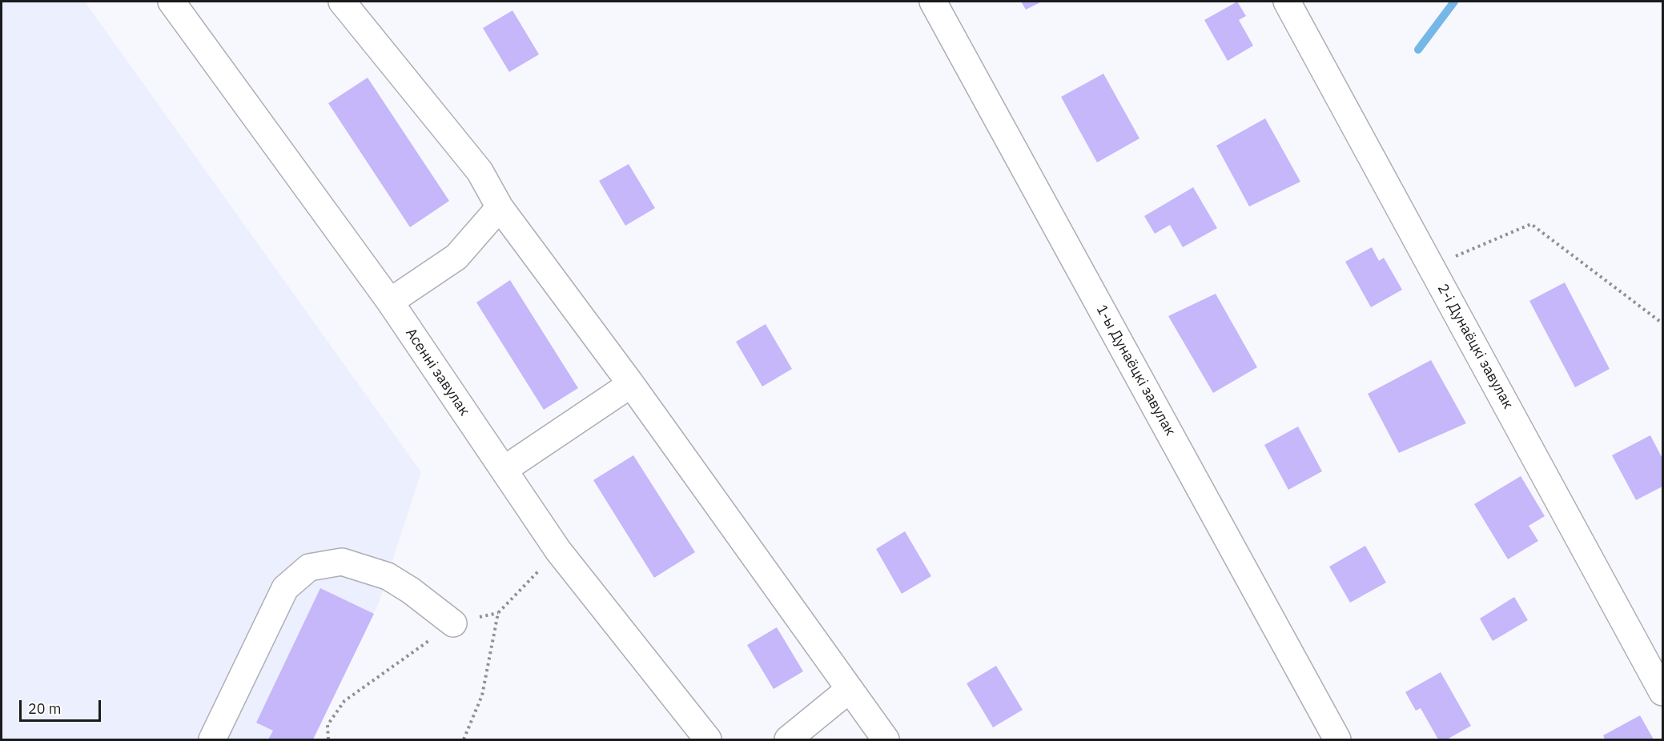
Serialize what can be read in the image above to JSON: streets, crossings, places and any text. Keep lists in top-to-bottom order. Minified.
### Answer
{"streets":{"street":["2-і Дунаёцкі завулак","1-ы Дунаёцкі завулак","Асенні завулак"]},"scale_bar":"20 m"}
